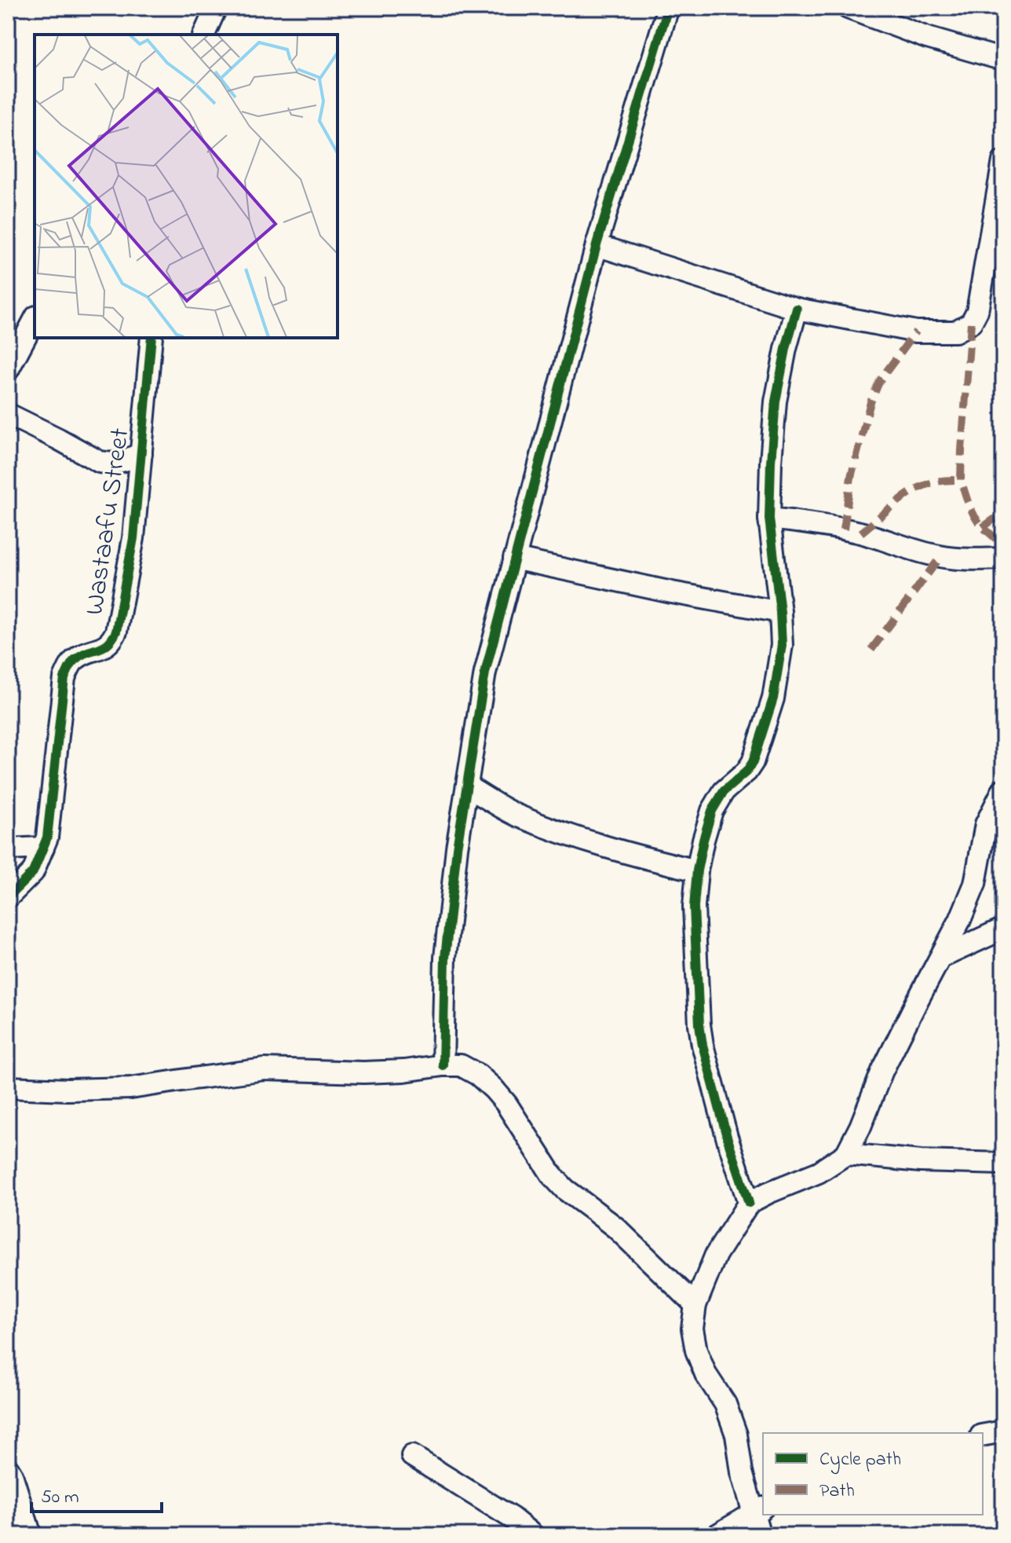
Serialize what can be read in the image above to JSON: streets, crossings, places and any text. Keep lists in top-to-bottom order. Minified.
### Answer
{"streets":{"street":["Wastaafu Street"]},"legend":["Cycle path","Path"],"scale_bar":"50 m"}
